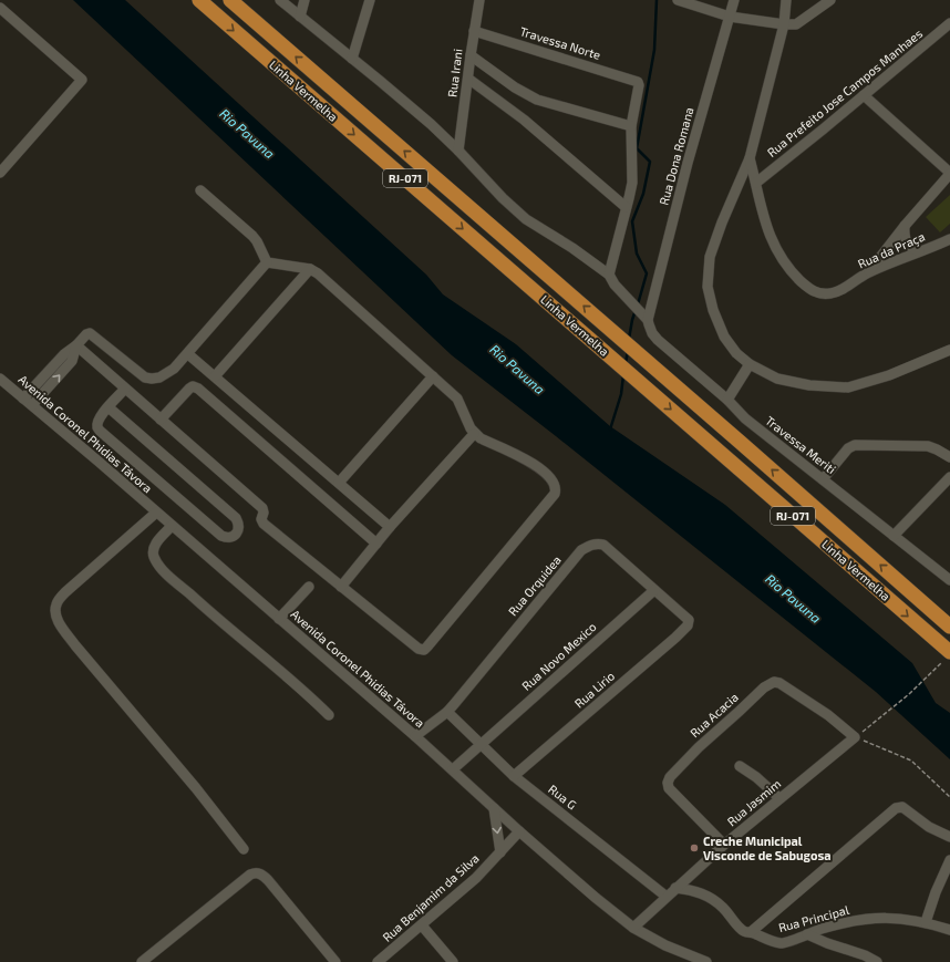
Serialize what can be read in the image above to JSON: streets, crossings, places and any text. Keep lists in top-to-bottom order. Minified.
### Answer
{"streets":{"highway":["Linha Vermelha","RJ-071"],"street":["Travessa Norte","Rua Irani","Rua Prefeito Jose Campos Manhaes","Rua Dona Romana","Rua da Praça","Avenida Coronel Phidias Távora","Travessa Meriti","Rua Orquidea","Rua Novo Mexico","Rua Lirio","Rua Acacia","Rua G","Rua Jasmim","Rua Benjamim da Silva","Rua Principal"]},"crossings":[["Travessa Norte","Rua Irani"],["Rua Irani","Travessa Meriti"],["Rua Prefeito Jose Campos Manhaes","Rua da Praça"],["Rua Dona Romana","Travessa Meriti"],["Avenida Coronel Phidias Távora","Rua Orquidea"],["Avenida Coronel Phidias Távora","Rua Jasmim"],["Avenida Coronel Phidias Távora","Rua Benjamim da Silva"],["Rua Orquidea","Rua Novo Mexico"],["Rua Orquidea","Rua Lirio"],["Rua Orquidea","Rua G"],["Rua Novo Mexico","Rua G"],["Rua Lirio","Rua G"],["Rua Acacia","Rua Jasmim"],["Rua G","Rua Jasmim"],["Rua Jasmim","Rua Principal"]],"water":["Rio Pavuna"],"places":["Creche Municipal Visconde de Sabugosa"]}
